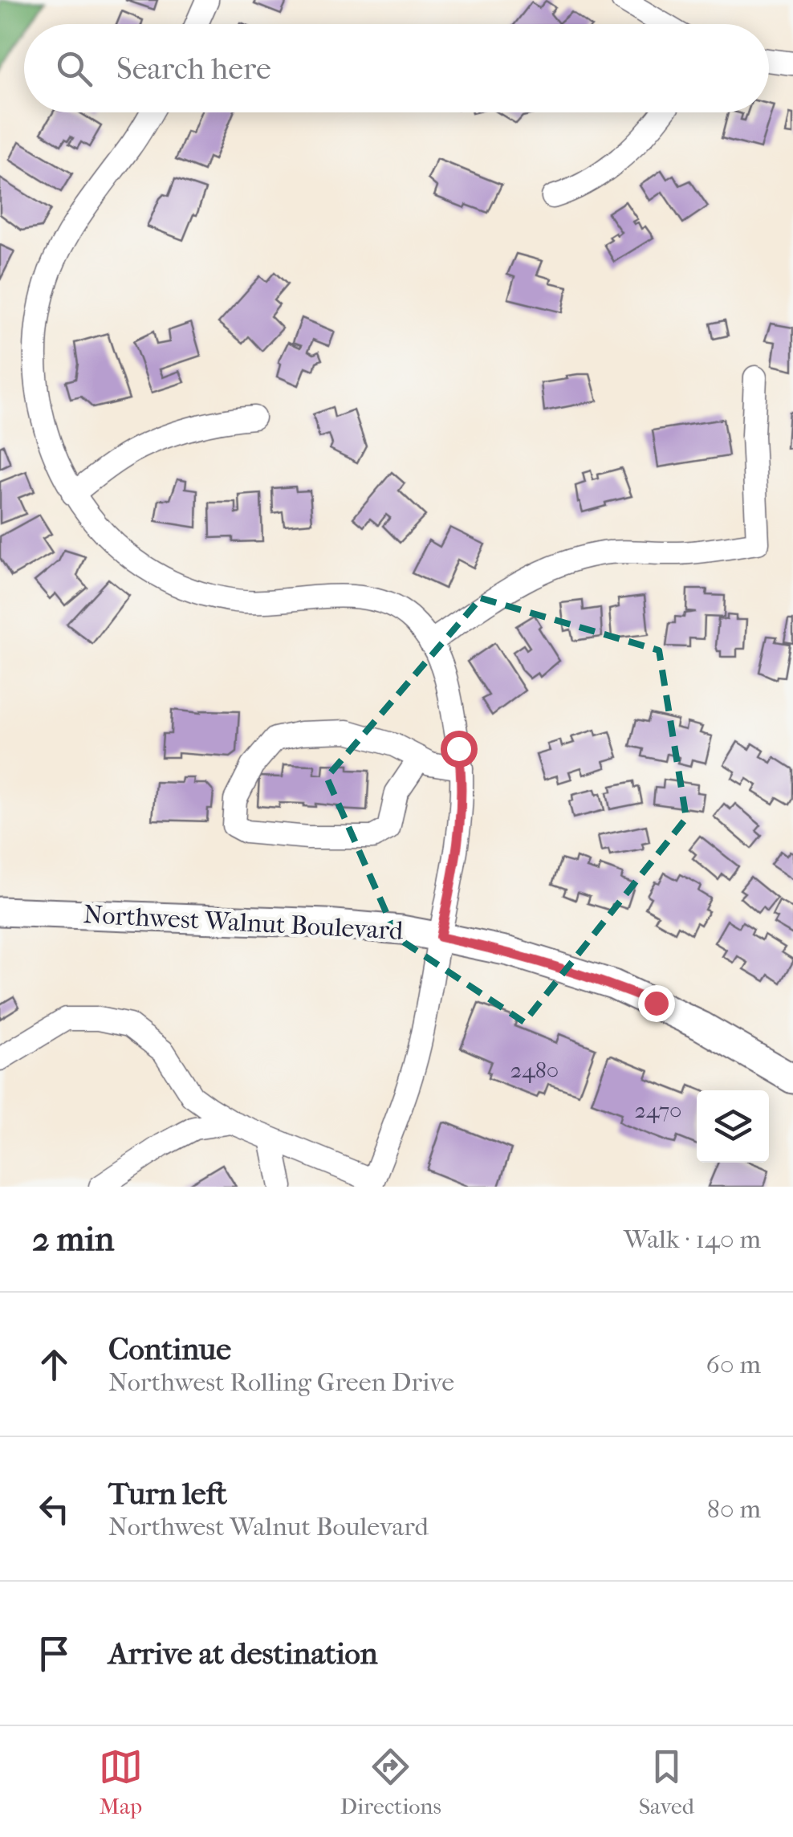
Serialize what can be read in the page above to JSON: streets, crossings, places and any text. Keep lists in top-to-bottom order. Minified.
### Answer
{"streets":{"main road":["Northwest Walnut Boulevard"]},"house_numbers":["2480","2470"],"page":{"search":"Search here","heading":["2 min","Walk · 140 m"],"list":[["Continue","Northwest Rolling Green Drive","60 m"],["Turn left","Northwest Walnut Boulevard","80 m"],"Arrive at destination"],"nav":["Map","Directions","Saved"]}}
